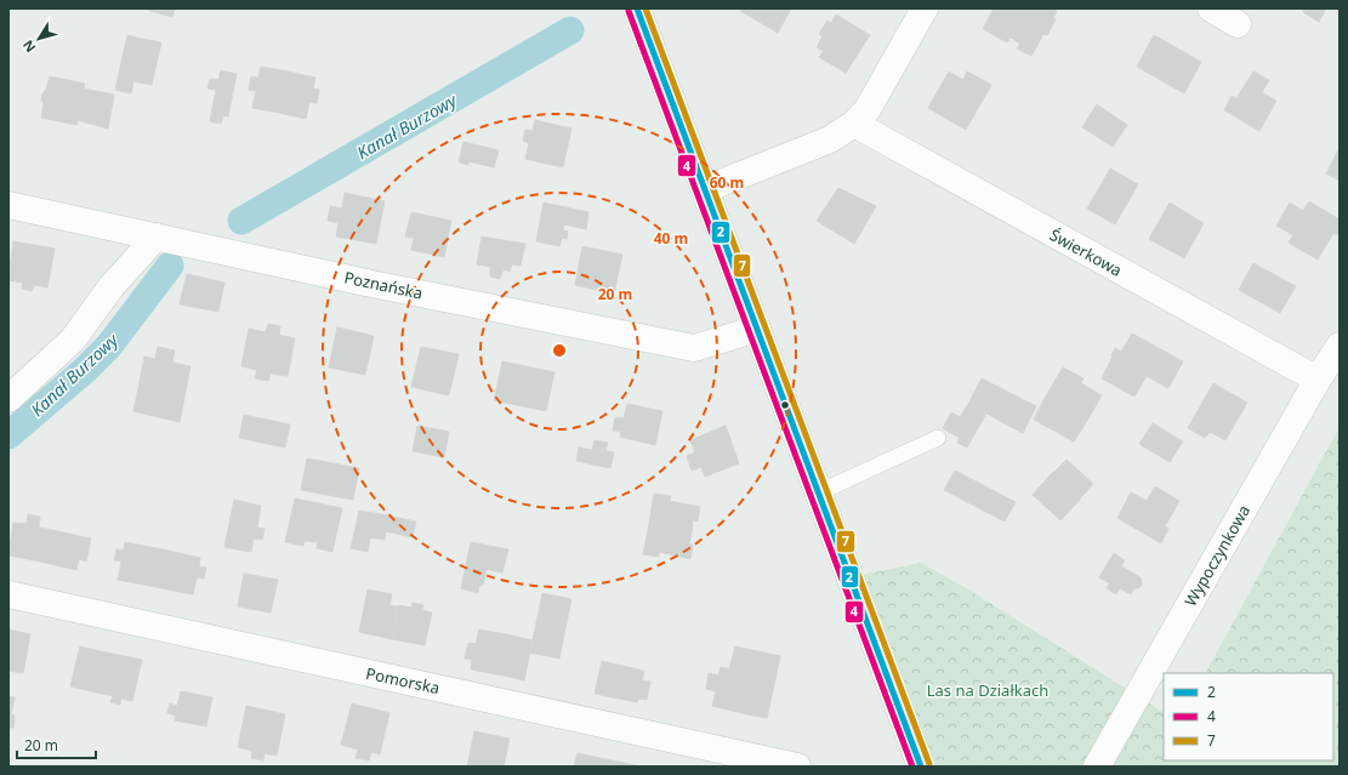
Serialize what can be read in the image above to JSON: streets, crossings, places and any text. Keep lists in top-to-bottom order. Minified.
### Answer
{"streets":{"street":["Świerkowa","Poznańska","Wypoczynkowa","Pomorska"]},"crossings":[["Świerkowa","Wypoczynkowa"]],"water":["Kanał Burzowy"],"parks":["Las na Działkach"],"lines":["transit line 2","transit line 7","transit line 4"],"legend":["2","4","7"],"scale_bar":"20 m","north":"bottom left","rings":["60 m","40 m","20 m"]}
